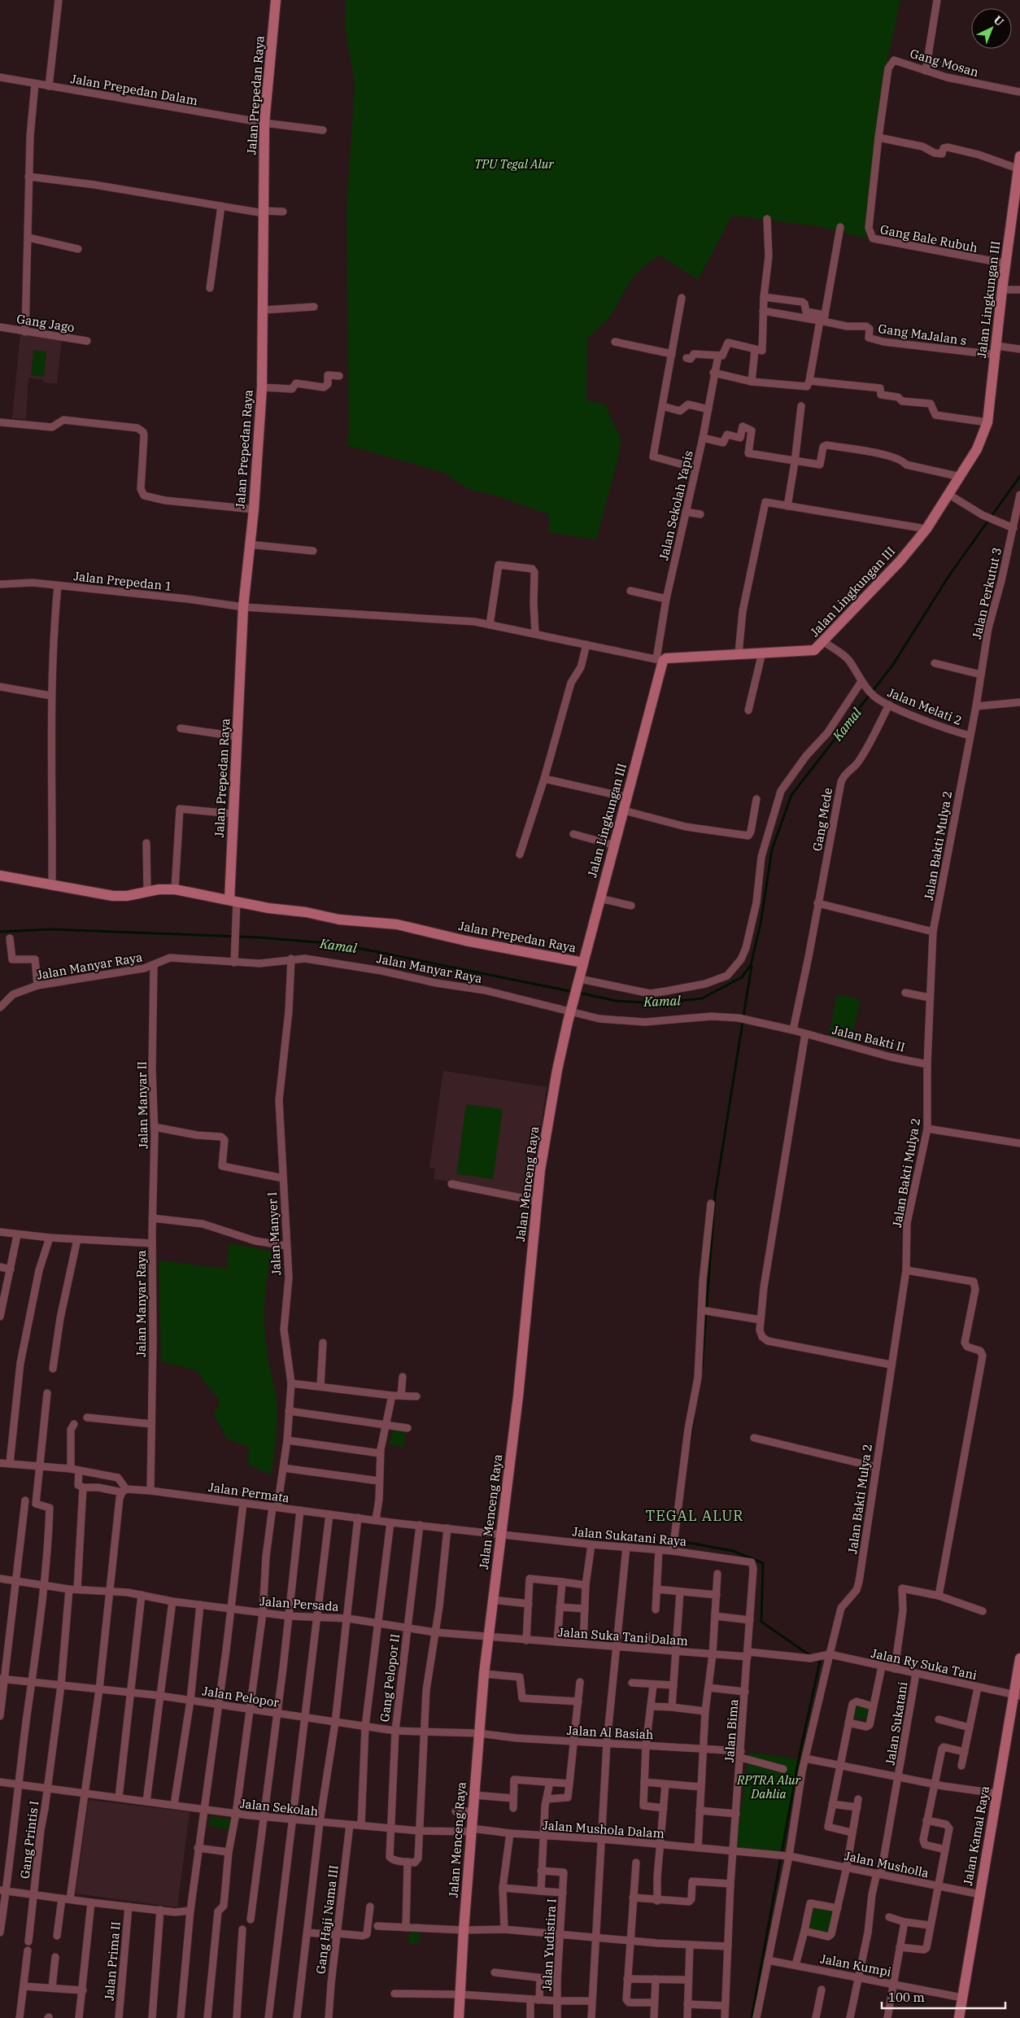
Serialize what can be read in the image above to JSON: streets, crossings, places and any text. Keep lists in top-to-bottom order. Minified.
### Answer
{"streets":{"street":["Gang Mosan","Jalan Prepedan Dalam","Jalan Prepedan Raya","Gang Bale Rubuh","Jalan Lingkungan III","Gang Jago","Gang MaJalan s","Jalan Sekolah Yapis","Jalan Prepedan 1","Jalan Perkutut 3","Jalan Melati 2","Gang Mede","Jalan Bakti Mulya 2","Jalan Manyar Raya","Jalan Bakti II","Jalan Manyar II","Jalan Menceng Raya","Jalan Manyer I","Jalan Permata","Jalan Sukatani Raya","Jalan Persada","Jalan Suka Tani Dalam","Jalan Ry Suka Tani","Gang Pelopor II","Jalan Pelopor","Jalan Sukatani","Jalan Bima","Jalan Al Basiah","Jalan Sekolah","Jalan Mushola Dalam","Jalan Kamal Raya","Gang Printis I","Jalan Musholla","Gang Haji Nama III","Jalan Yudistira I","Jalan Prima II","Jalan Kumpi"]},"crossings":[["Gang Mosan","Gang Bale Rubuh"],["Jalan Prepedan Dalam","Jalan Prepedan Raya"],["Jalan Prepedan Raya","Jalan Lingkungan III"],["Jalan Prepedan Raya","Jalan Prepedan 1"],["Gang Bale Rubuh","Jalan Lingkungan III"],["Jalan Lingkungan III","Gang MaJalan s"],["Jalan Lingkungan III","Jalan Sekolah Yapis"],["Jalan Lingkungan III","Jalan Melati 2"],["Jalan Lingkungan III","Jalan Manyar Raya"],["Jalan Lingkungan III","Jalan Menceng Raya"],["Jalan Perkutut 3","Jalan Melati 2"],["Jalan Perkutut 3","Jalan Bakti Mulya 2"],["Jalan Melati 2","Gang Mede"],["Jalan Melati 2","Jalan Bakti Mulya 2"],["Gang Mede","Jalan Bakti II"],["Jalan Bakti Mulya 2","Jalan Bakti II"],["Jalan Bakti Mulya 2","Jalan Ry Suka Tani"],["Jalan Manyar Raya","Jalan Bakti II"],["Jalan Manyar Raya","Jalan Manyar II"],["Jalan Manyar Raya","Jalan Menceng Raya"],["Jalan Manyar Raya","Jalan Manyer I"],["Jalan Manyar Raya","Jalan Permata"],["Jalan Menceng Raya","Jalan Permata"],["Jalan Menceng Raya","Jalan Sukatani Raya"],["Jalan Menceng Raya","Jalan Persada"],["Jalan Menceng Raya","Jalan Suka Tani Dalam"],["Jalan Menceng Raya","Jalan Pelopor"],["Jalan Menceng Raya","Jalan Al Basiah"],["Jalan Menceng Raya","Jalan Sekolah"],["Jalan Menceng Raya","Jalan Mushola Dalam"],["Jalan Manyer I","Jalan Permata"],["Jalan Manyer I","Jalan Persada"],["Jalan Manyer I","Jalan Pelopor"],["Jalan Manyer I","Jalan Sekolah"],["Jalan Permata","Jalan Sukatani Raya"],["Jalan Permata","Gang Pelopor II"],["Jalan Sukatani Raya","Jalan Bima"],["Jalan Persada","Jalan Suka Tani Dalam"],["Jalan Persada","Gang Pelopor II"],["Jalan Persada","Gang Printis I"],["Jalan Suka Tani Dalam","Jalan Ry Suka Tani"],["Jalan Suka Tani Dalam","Jalan Bima"],["Jalan Ry Suka Tani","Jalan Sukatani"],["Jalan Ry Suka Tani","Jalan Bima"],["Jalan Ry Suka Tani","Jalan Kamal Raya"],["Gang Pelopor II","Jalan Pelopor"],["Gang Pelopor II","Jalan Sekolah"],["Jalan Pelopor","Jalan Al Basiah"],["Jalan Pelopor","Gang Printis I"],["Jalan Sukatani","Jalan Kamal Raya"],["Jalan Bima","Jalan Al Basiah"],["Jalan Bima","Jalan Mushola Dalam"],["Jalan Bima","Jalan Musholla"],["Jalan Sekolah","Jalan Mushola Dalam"],["Jalan Sekolah","Gang Printis I"],["Jalan Sekolah","Gang Haji Nama III"],["Jalan Mushola Dalam","Jalan Musholla"],["Jalan Kamal Raya","Jalan Musholla"],["Jalan Kamal Raya","Jalan Kumpi"]],"districts":["TEGAL ALUR"],"water":["Kamal"],"parks":["TPU Tegal Alur","RPTRA Alur Dahlia"],"scale_bar":"100 m","north":"top right"}
